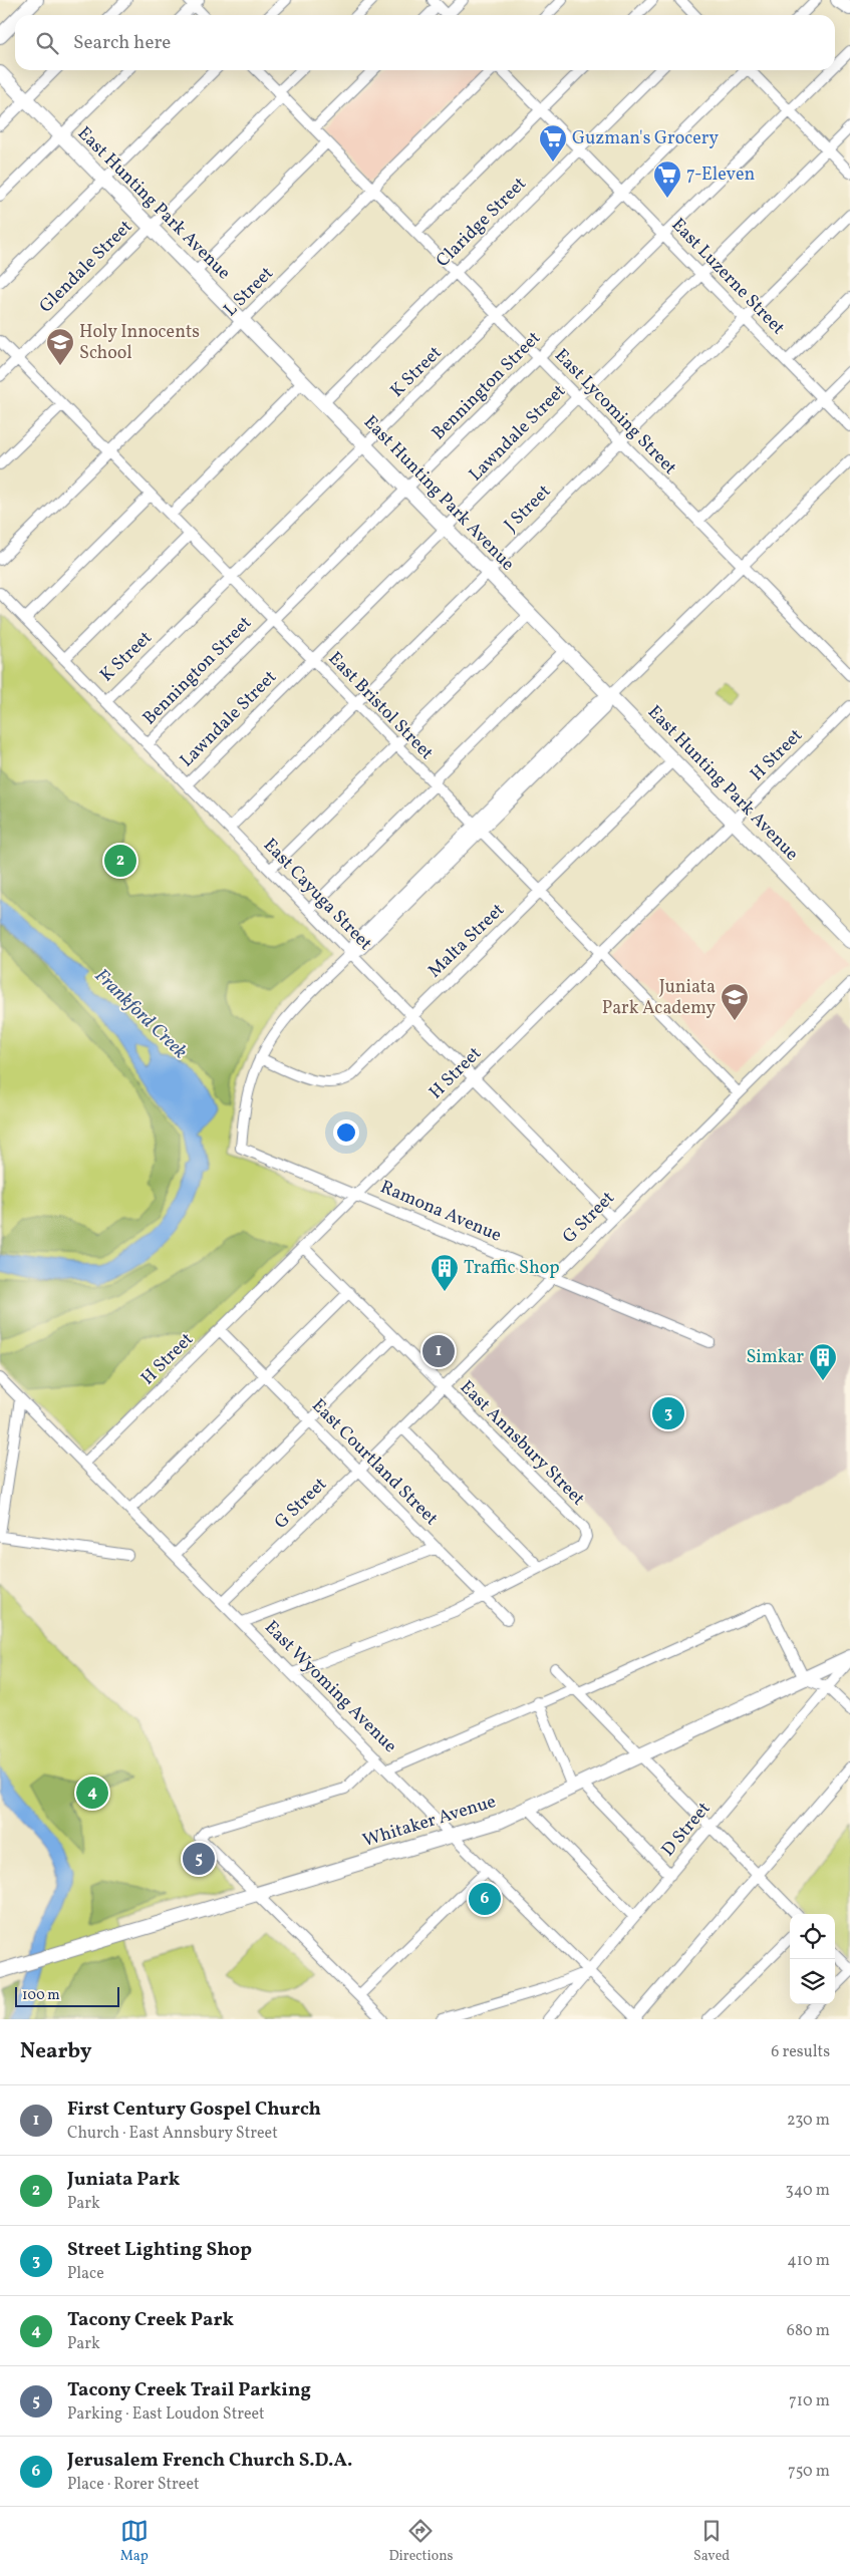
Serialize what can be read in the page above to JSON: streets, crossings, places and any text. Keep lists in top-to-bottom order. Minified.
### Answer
{"streets":{"main road":["East Hunting Park Avenue","Whitaker Avenue"],"street":["Claridge Street","Glendale Street","East Luzerne Street","L Street","K Street","Bennington Street","East Lycoming Street","Lawndale Street","J Street","East Bristol Street","H Street","East Cayuga Street","Malta Street","Ramona Avenue","G Street","East Annsbury Street","East Courtland Street","East Wyoming Avenue","D Street"]},"crossings":[["East Hunting Park Avenue","Claridge Street"],["East Hunting Park Avenue","Glendale Street"],["East Hunting Park Avenue","L Street"],["East Hunting Park Avenue","K Street"],["East Hunting Park Avenue","Bennington Street"],["East Hunting Park Avenue","Lawndale Street"],["East Hunting Park Avenue","J Street"],["East Hunting Park Avenue","H Street"],["East Hunting Park Avenue","Malta Street"],["Claridge Street","East Luzerne Street"],["Claridge Street","East Lycoming Street"],["Glendale Street","East Lycoming Street"],["Glendale Street","East Bristol Street"],["East Luzerne Street","K Street"],["East Luzerne Street","Bennington Street"],["East Luzerne Street","Lawndale Street"],["East Luzerne Street","J Street"],["L Street","East Lycoming Street"],["L Street","East Bristol Street"],["K Street","East Lycoming Street"],["K Street","East Bristol Street"],["K Street","East Cayuga Street"],["Bennington Street","East Lycoming Street"],["Bennington Street","East Bristol Street"],["Bennington Street","East Cayuga Street"],["East Lycoming Street","Lawndale Street"],["East Lycoming Street","J Street"],["Lawndale Street","East Bristol Street"],["Lawndale Street","East Cayuga Street"],["J Street","East Bristol Street"],["J Street","East Cayuga Street"],["East Bristol Street","H Street"],["East Bristol Street","Malta Street"],["East Bristol Street","G Street"],["H Street","East Cayuga Street"],["H Street","Ramona Avenue"],["H Street","East Annsbury Street"],["H Street","East Courtland Street"],["H Street","East Wyoming Avenue"],["East Cayuga Street","Malta Street"],["East Cayuga Street","G Street"],["Malta Street","Ramona Avenue"],["Ramona Avenue","G Street"],["G Street","East Annsbury Street"],["G Street","East Courtland Street"],["G Street","East Wyoming Avenue"],["East Wyoming Avenue","Whitaker Avenue"],["East Wyoming Avenue","D Street"],["Whitaker Avenue","D Street"]],"water":["Frankford Creek"],"places":{"supermarket":["Guzman's Grocery","7-Eleven"],"school or university":["Holy Innocents School","Juniata Park Academy"],"building":["Traffic Shop","Simkar"]},"scale_bar":"100 m","page":{"search":"Search here","pins":["2","1","3","4","5","6"],"scale":"100 m","heading":["Nearby","6 results"],"list":[{"mark":"1","name":"First Century Gospel Church","note":"Church · East Annsbury Street","value":"230 m"},{"mark":"2","name":"Juniata Park","note":"Park","value":"340 m"},{"mark":"3","name":"Street Lighting Shop","note":"Place","value":"410 m"},{"mark":"4","name":"Tacony Creek Park","note":"Park","value":"680 m"},{"mark":"5","name":"Tacony Creek Trail Parking","note":"Parking · East Loudon Street","value":"710 m"},{"mark":"6","name":"Jerusalem French Church S.D.A.","note":"Place · Rorer Street","value":"750 m"}],"nav":["Map","Directions","Saved"]}}
